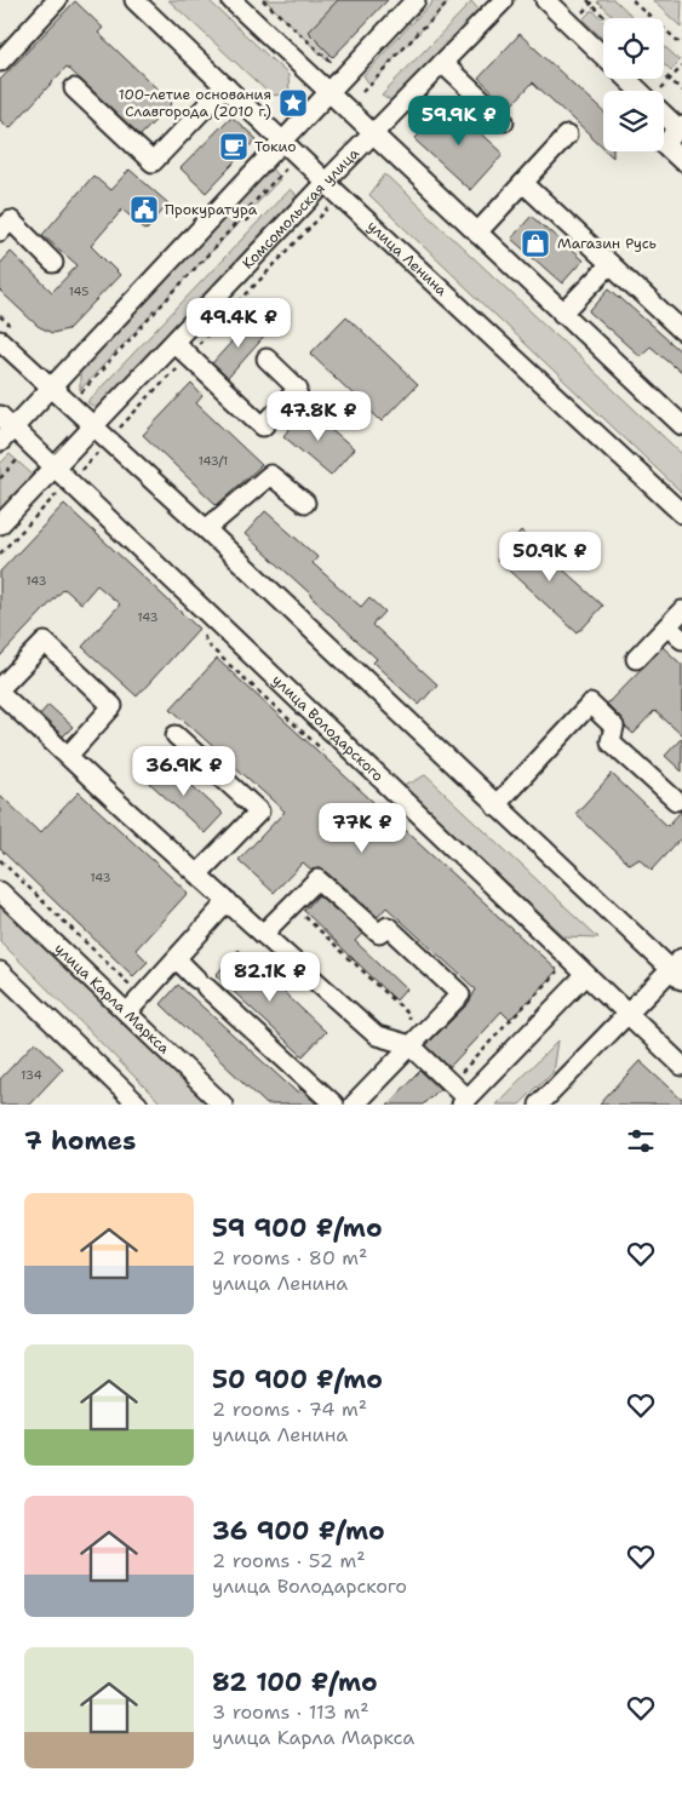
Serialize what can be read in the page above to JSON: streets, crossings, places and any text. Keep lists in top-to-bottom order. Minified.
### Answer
{"streets":{"street":["Комсомольская улица","улица Ленина","улица Володарского","улица Карла Маркса"]},"crossings":[["Комсомольская улица","улица Ленина"],["Комсомольская улица","улица Володарского"]],"places":{"place":["100-летие основания Славгорода (2010 г.)"],"cafe":["Токио"],"public building":["Прокуратура"],"shop":["Магазин Русь"]},"house_numbers":["145","143/1","143","143","143","134"],"page":{"price":["59.9K ₽","49.4K ₽","47.8K ₽","50.9K ₽","36.9K ₽","77K ₽","82.1K ₽"],"heading":"7 homes","list":[{"name":"59 900 ₽/mo","note":"2 rooms · 80 m² · улица Ленина"},{"name":"50 900 ₽/mo","note":"2 rooms · 74 m² · улица Ленина"},{"name":"36 900 ₽/mo","note":"2 rooms · 52 m² · улица Володарского"},{"name":"82 100 ₽/mo","note":"3 rooms · 113 m² · улица Карла Маркса"}]}}
